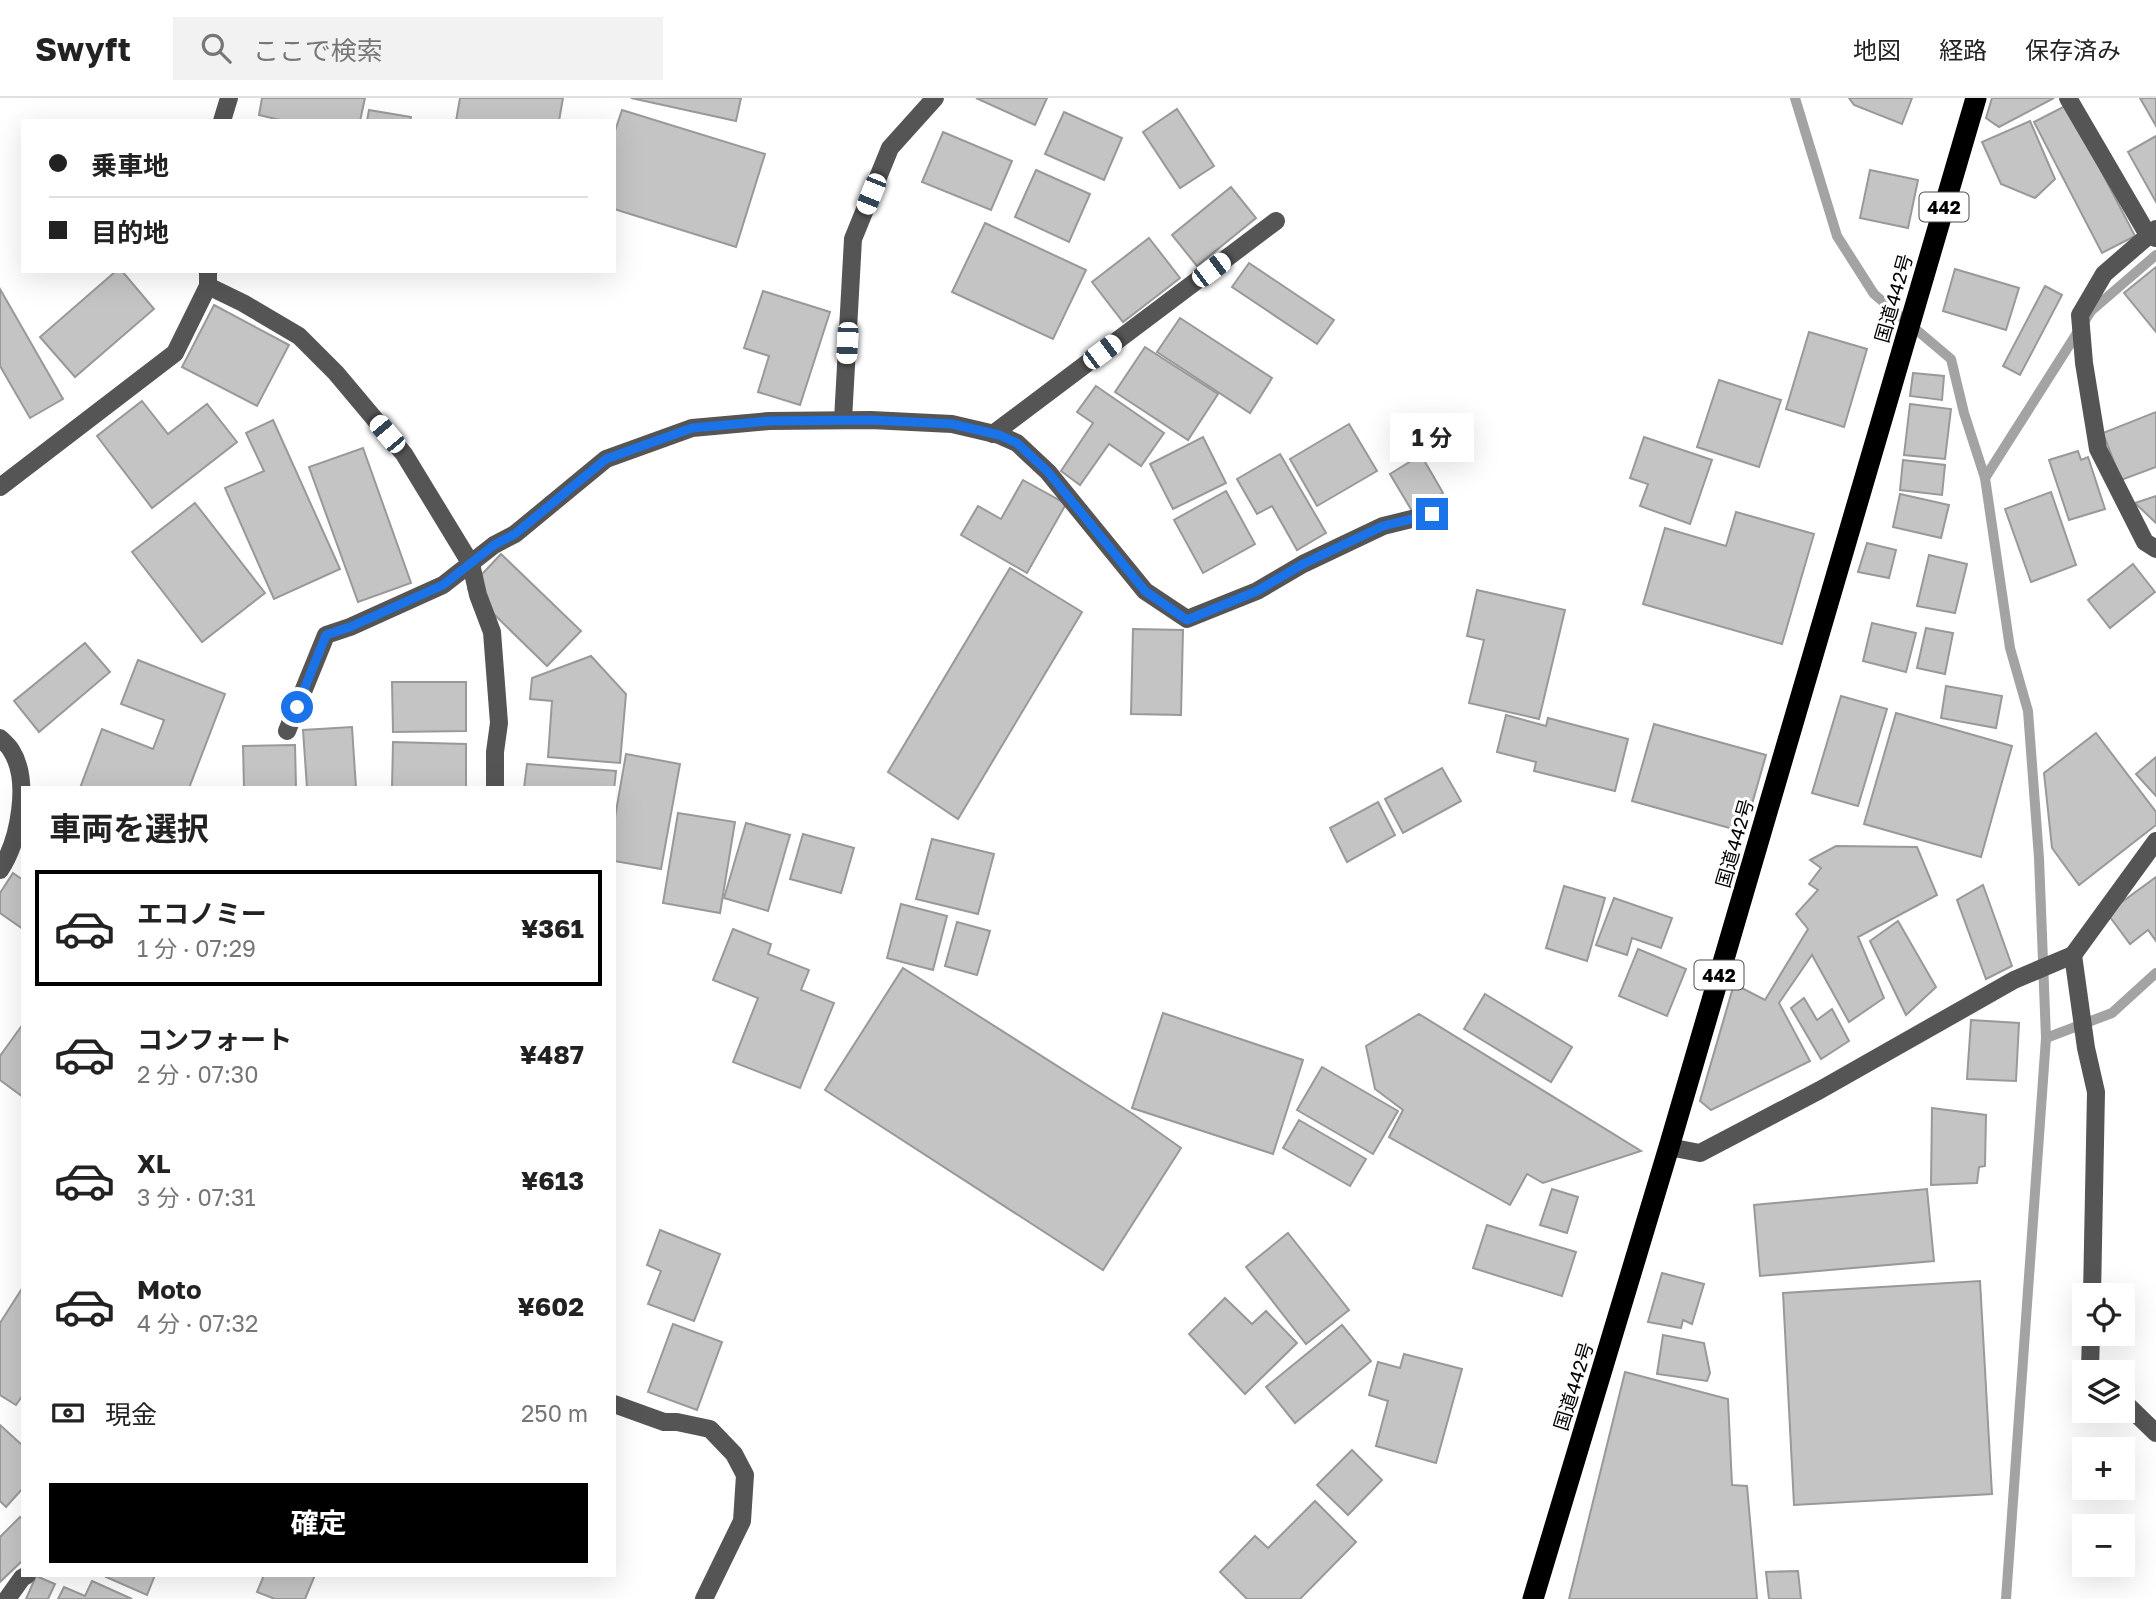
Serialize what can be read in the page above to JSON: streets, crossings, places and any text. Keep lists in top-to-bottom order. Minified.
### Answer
{"streets":{"highway":["442","国道442号"]},"page":{"header":"Swyft","search":"ここで検索","nav":["地図","経路","保存済み"],"banner":["乗車地","目的地"],"bubble":"1 分","heading":"車両を選択","list":[{"name":"エコノミー","note":"1 分 · 07:29","value":"¥361"},{"name":"コンフォート","note":"2 分 · 07:30","value":"¥487"},{"name":"XL","note":"3 分 · 07:31","value":"¥613"},{"name":"Moto","note":"4 分 · 07:32","value":"¥602"}],"map_buttons":["+","−"],"pay":["現金","250 m"],"buttons":"確定"}}
